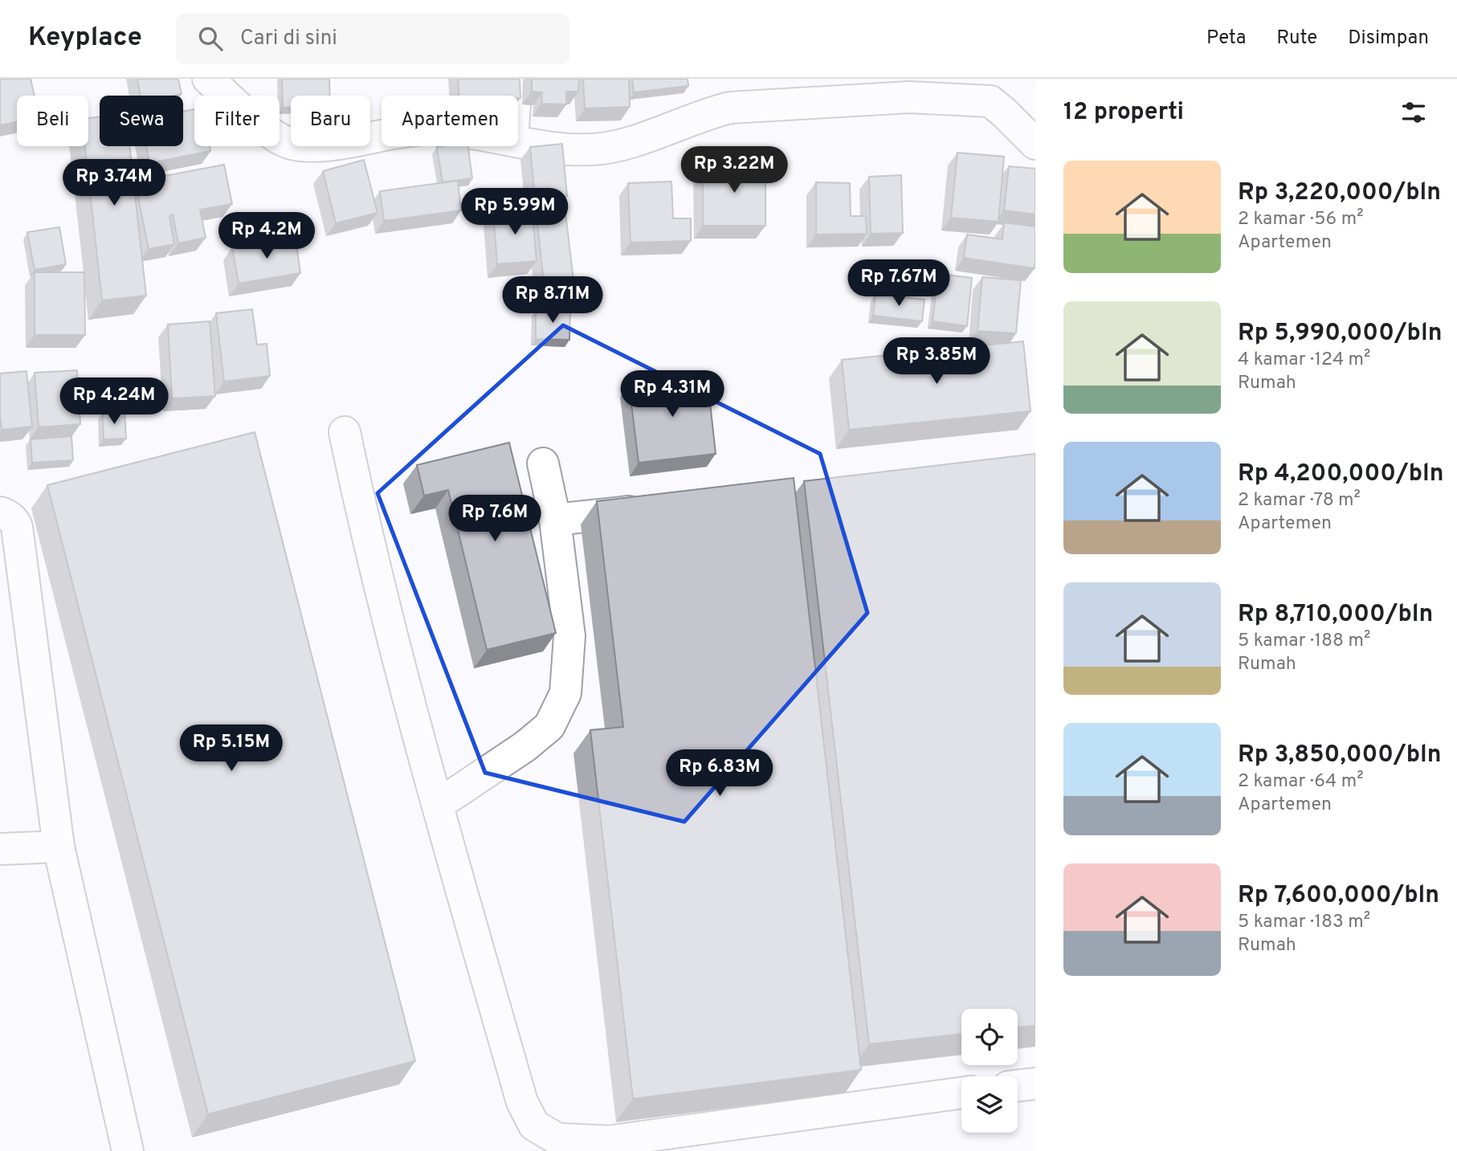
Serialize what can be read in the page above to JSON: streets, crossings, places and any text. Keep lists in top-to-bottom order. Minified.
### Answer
{"page":{"header":"Keyplace","search":"Cari di sini","nav":["Peta","Rute","Disimpan"],"heading":"12 properti","chip":["Beli","Sewa","Filter","Baru","Apartemen"],"price":["Rp 3.22M","Rp 3.74M","Rp 5.99M","Rp 4.2M","Rp 7.67M","Rp 8.71M","Rp 3.85M","Rp 4.31M","Rp 4.24M","Rp 7.6M","Rp 5.15M","Rp 6.83M"],"list":[{"name":"Rp 3,220,000/bln","note":"2 kamar · 56 m² · Apartemen"},{"name":"Rp 5,990,000/bln","note":"4 kamar · 124 m² · Rumah"},{"name":"Rp 4,200,000/bln","note":"2 kamar · 78 m² · Apartemen"},{"name":"Rp 8,710,000/bln","note":"5 kamar · 188 m² · Rumah"},{"name":"Rp 3,850,000/bln","note":"2 kamar · 64 m² · Apartemen"},{"name":"Rp 7,600,000/bln","note":"5 kamar · 183 m² · Rumah"}]}}
